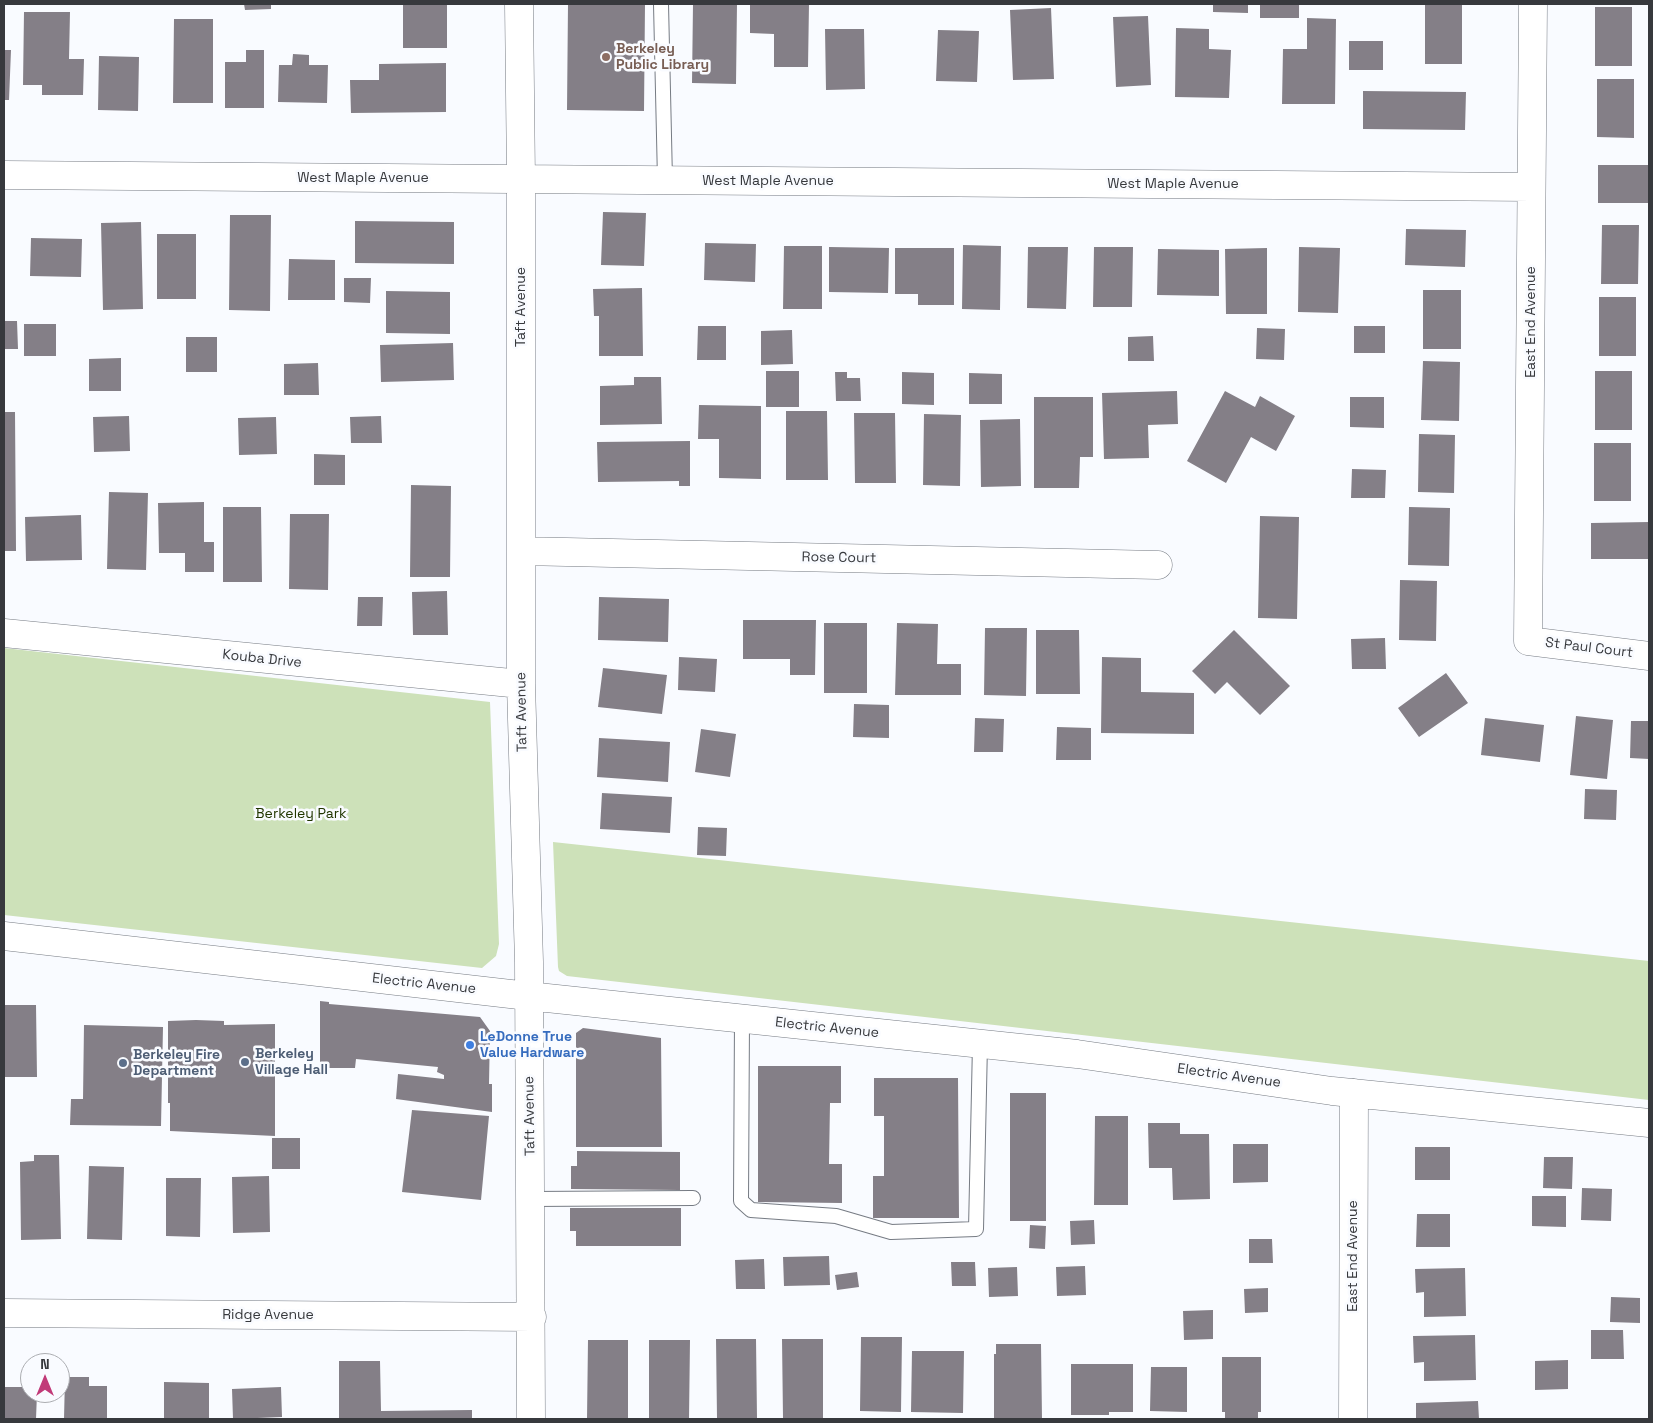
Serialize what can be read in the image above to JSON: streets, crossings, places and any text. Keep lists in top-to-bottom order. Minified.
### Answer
{"streets":{"street":["West Maple Avenue","Taft Avenue","East End Avenue","Rose Court","St Paul Court","Kouba Drive","Electric Avenue","Ridge Avenue"]},"crossings":[["West Maple Avenue","Taft Avenue"],["West Maple Avenue","East End Avenue"],["Taft Avenue","Rose Court"],["Taft Avenue","Kouba Drive"],["Taft Avenue","Electric Avenue"],["Taft Avenue","Ridge Avenue"],["East End Avenue","St Paul Court"],["East End Avenue","Electric Avenue"]],"parks":["Berkeley Park"],"places":["Berkeley Public Library","LeDonne True Value Hardware","Berkeley Village Hall","Berkeley Fire Department"],"north":"top"}
